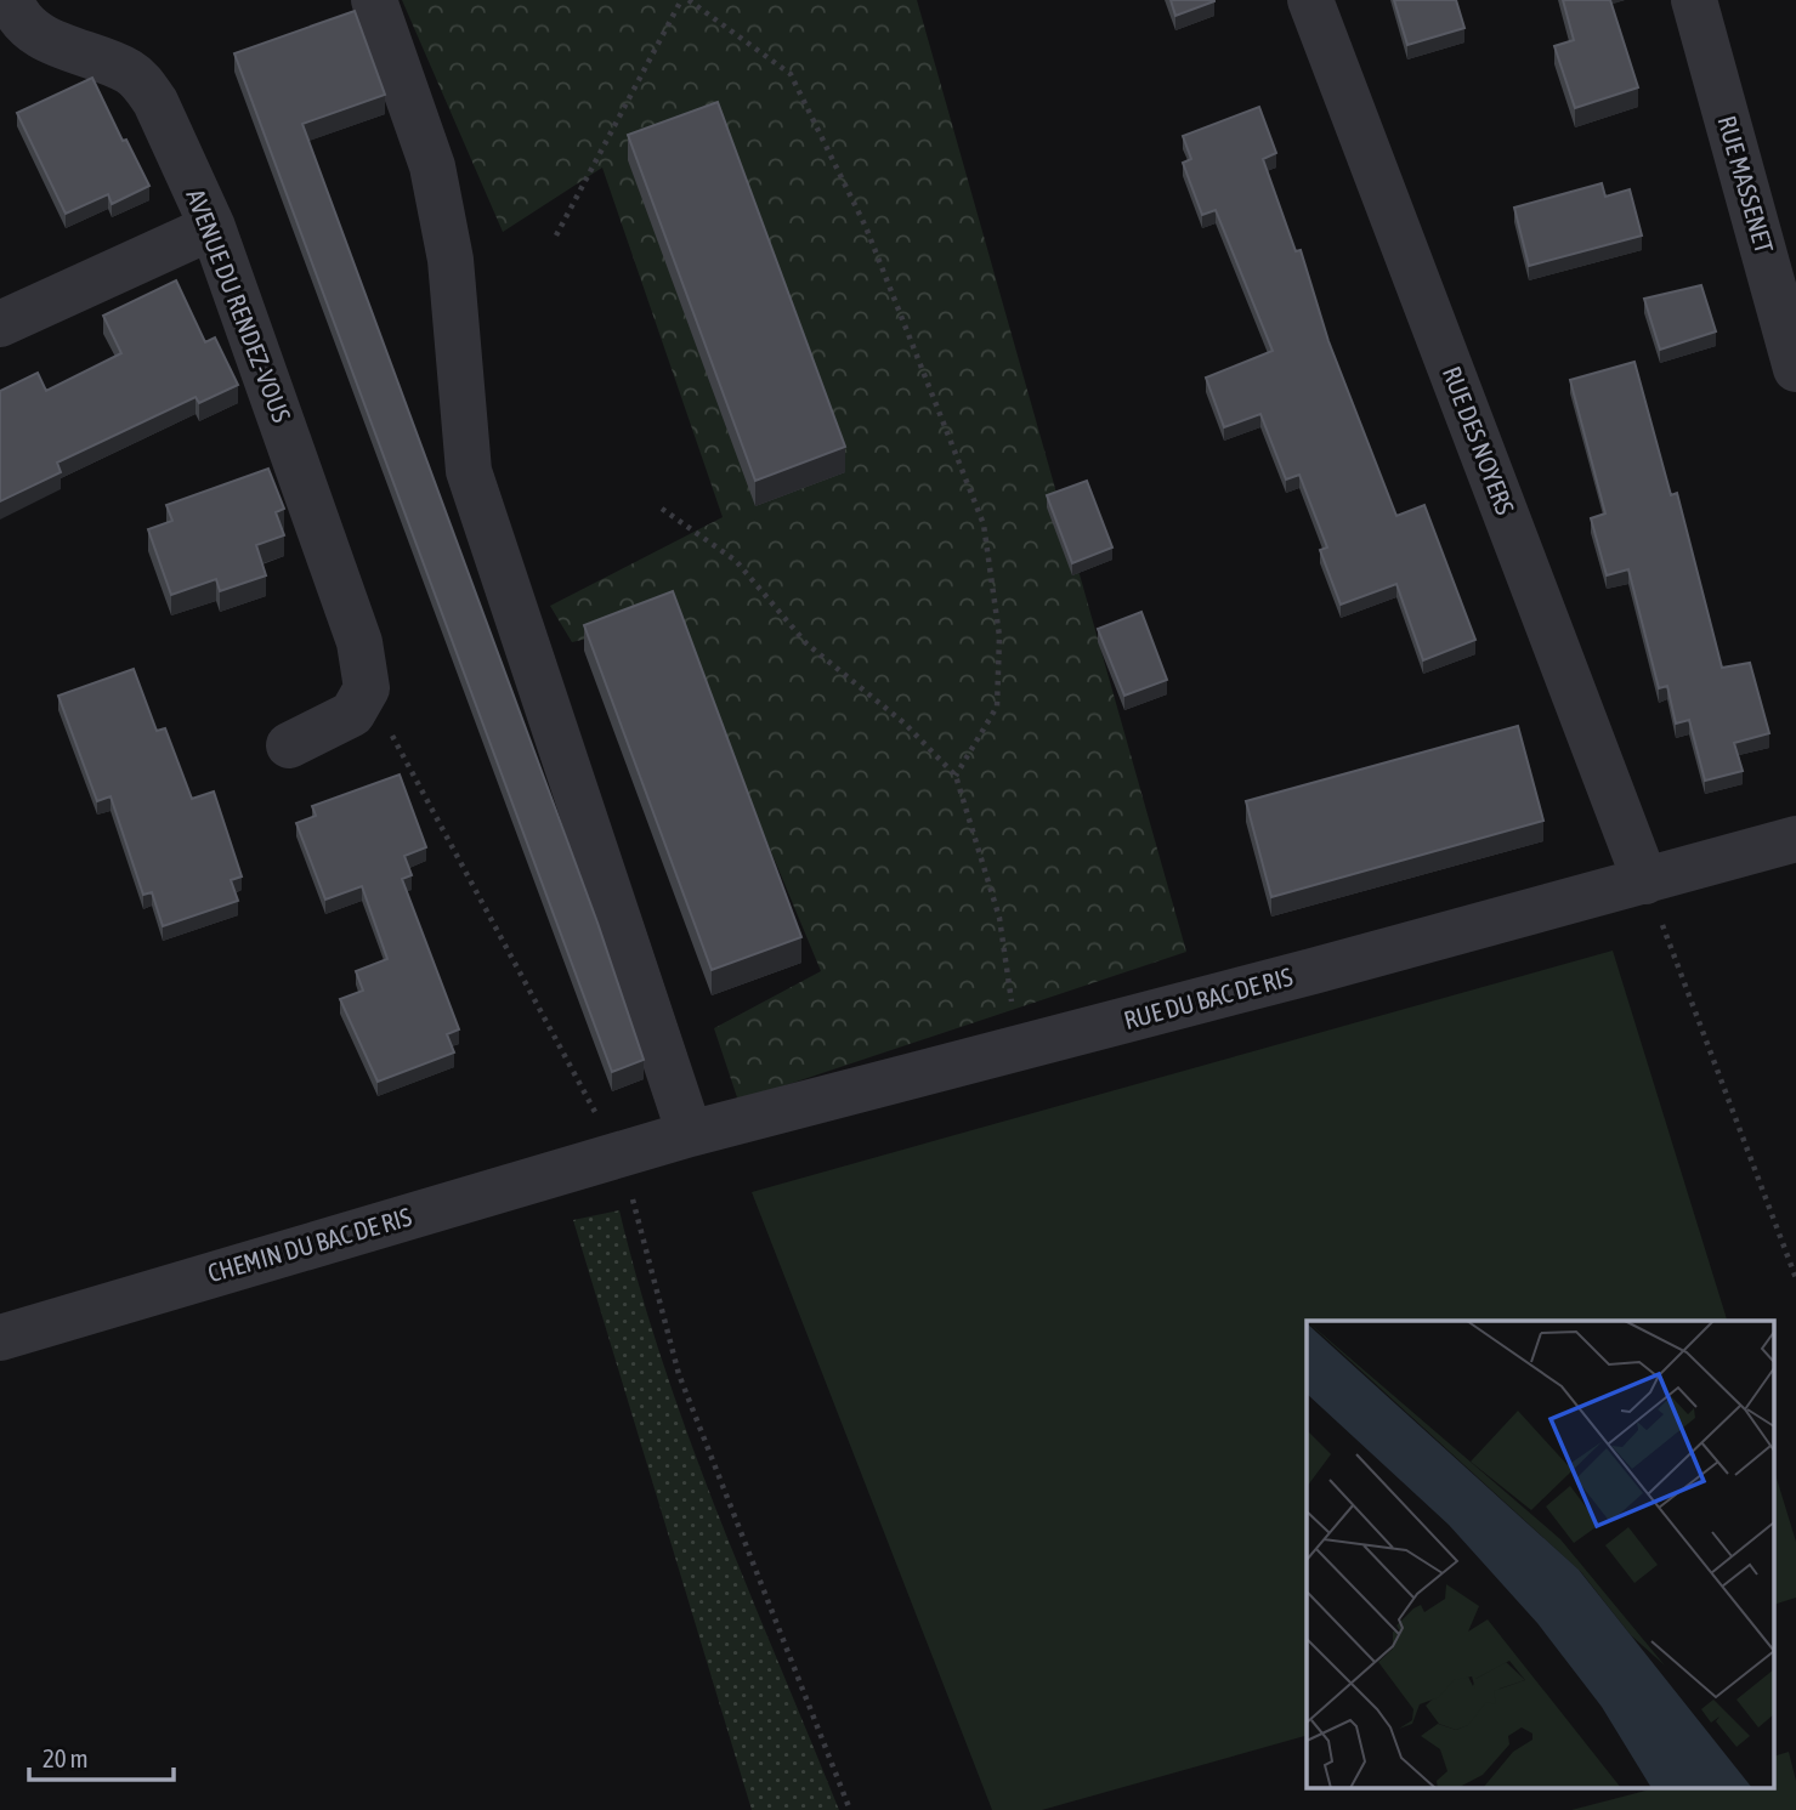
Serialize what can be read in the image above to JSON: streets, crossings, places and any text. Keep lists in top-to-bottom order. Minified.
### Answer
{"streets":{"street":["RUE MASSENET","AVENUE DU RENDEZ-VOUS","RUE DES NOYERS","RUE DU BAC DE RIS","CHEMIN DU BAC DE RIS"]},"crossings":[["RUE DES NOYERS","RUE DU BAC DE RIS"],["RUE DU BAC DE RIS","CHEMIN DU BAC DE RIS"]],"scale_bar":"20 m"}
